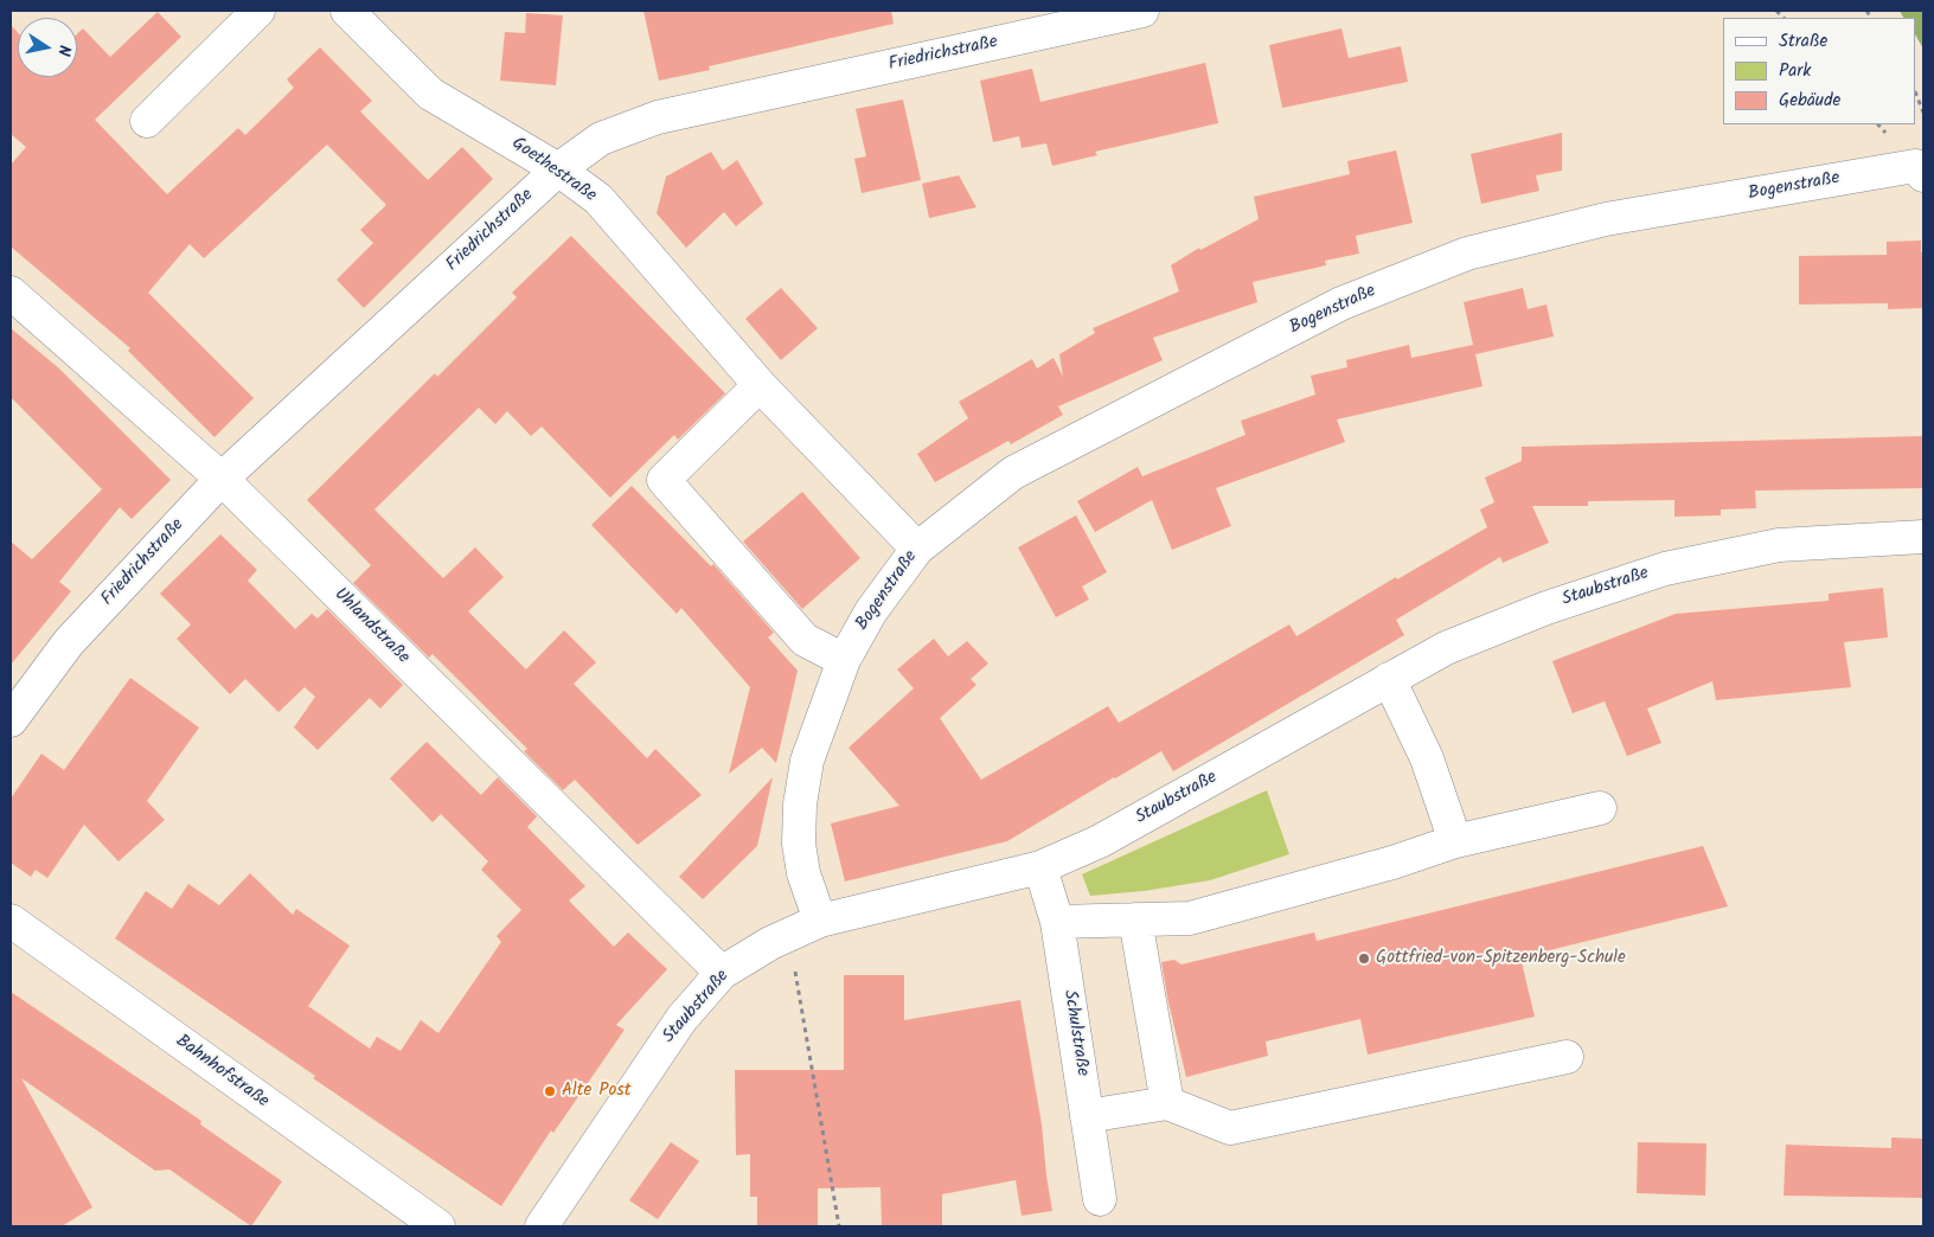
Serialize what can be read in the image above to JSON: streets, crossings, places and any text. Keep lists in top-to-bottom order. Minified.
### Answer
{"streets":{"street":["Friedrichstraße","Goethestraße","Bogenstraße","Staubstraße","Uhlandstraße","Schulstraße","Bahnhofstraße"]},"crossings":[["Friedrichstraße","Goethestraße"],["Friedrichstraße","Uhlandstraße"],["Goethestraße","Bogenstraße"],["Bogenstraße","Staubstraße"],["Staubstraße","Uhlandstraße"],["Staubstraße","Schulstraße"]],"places":["Gottfried-von-Spitzenberg-Schule","Alte Post"],"legend":["Straße","Park","Gebäude"],"north":"right"}
